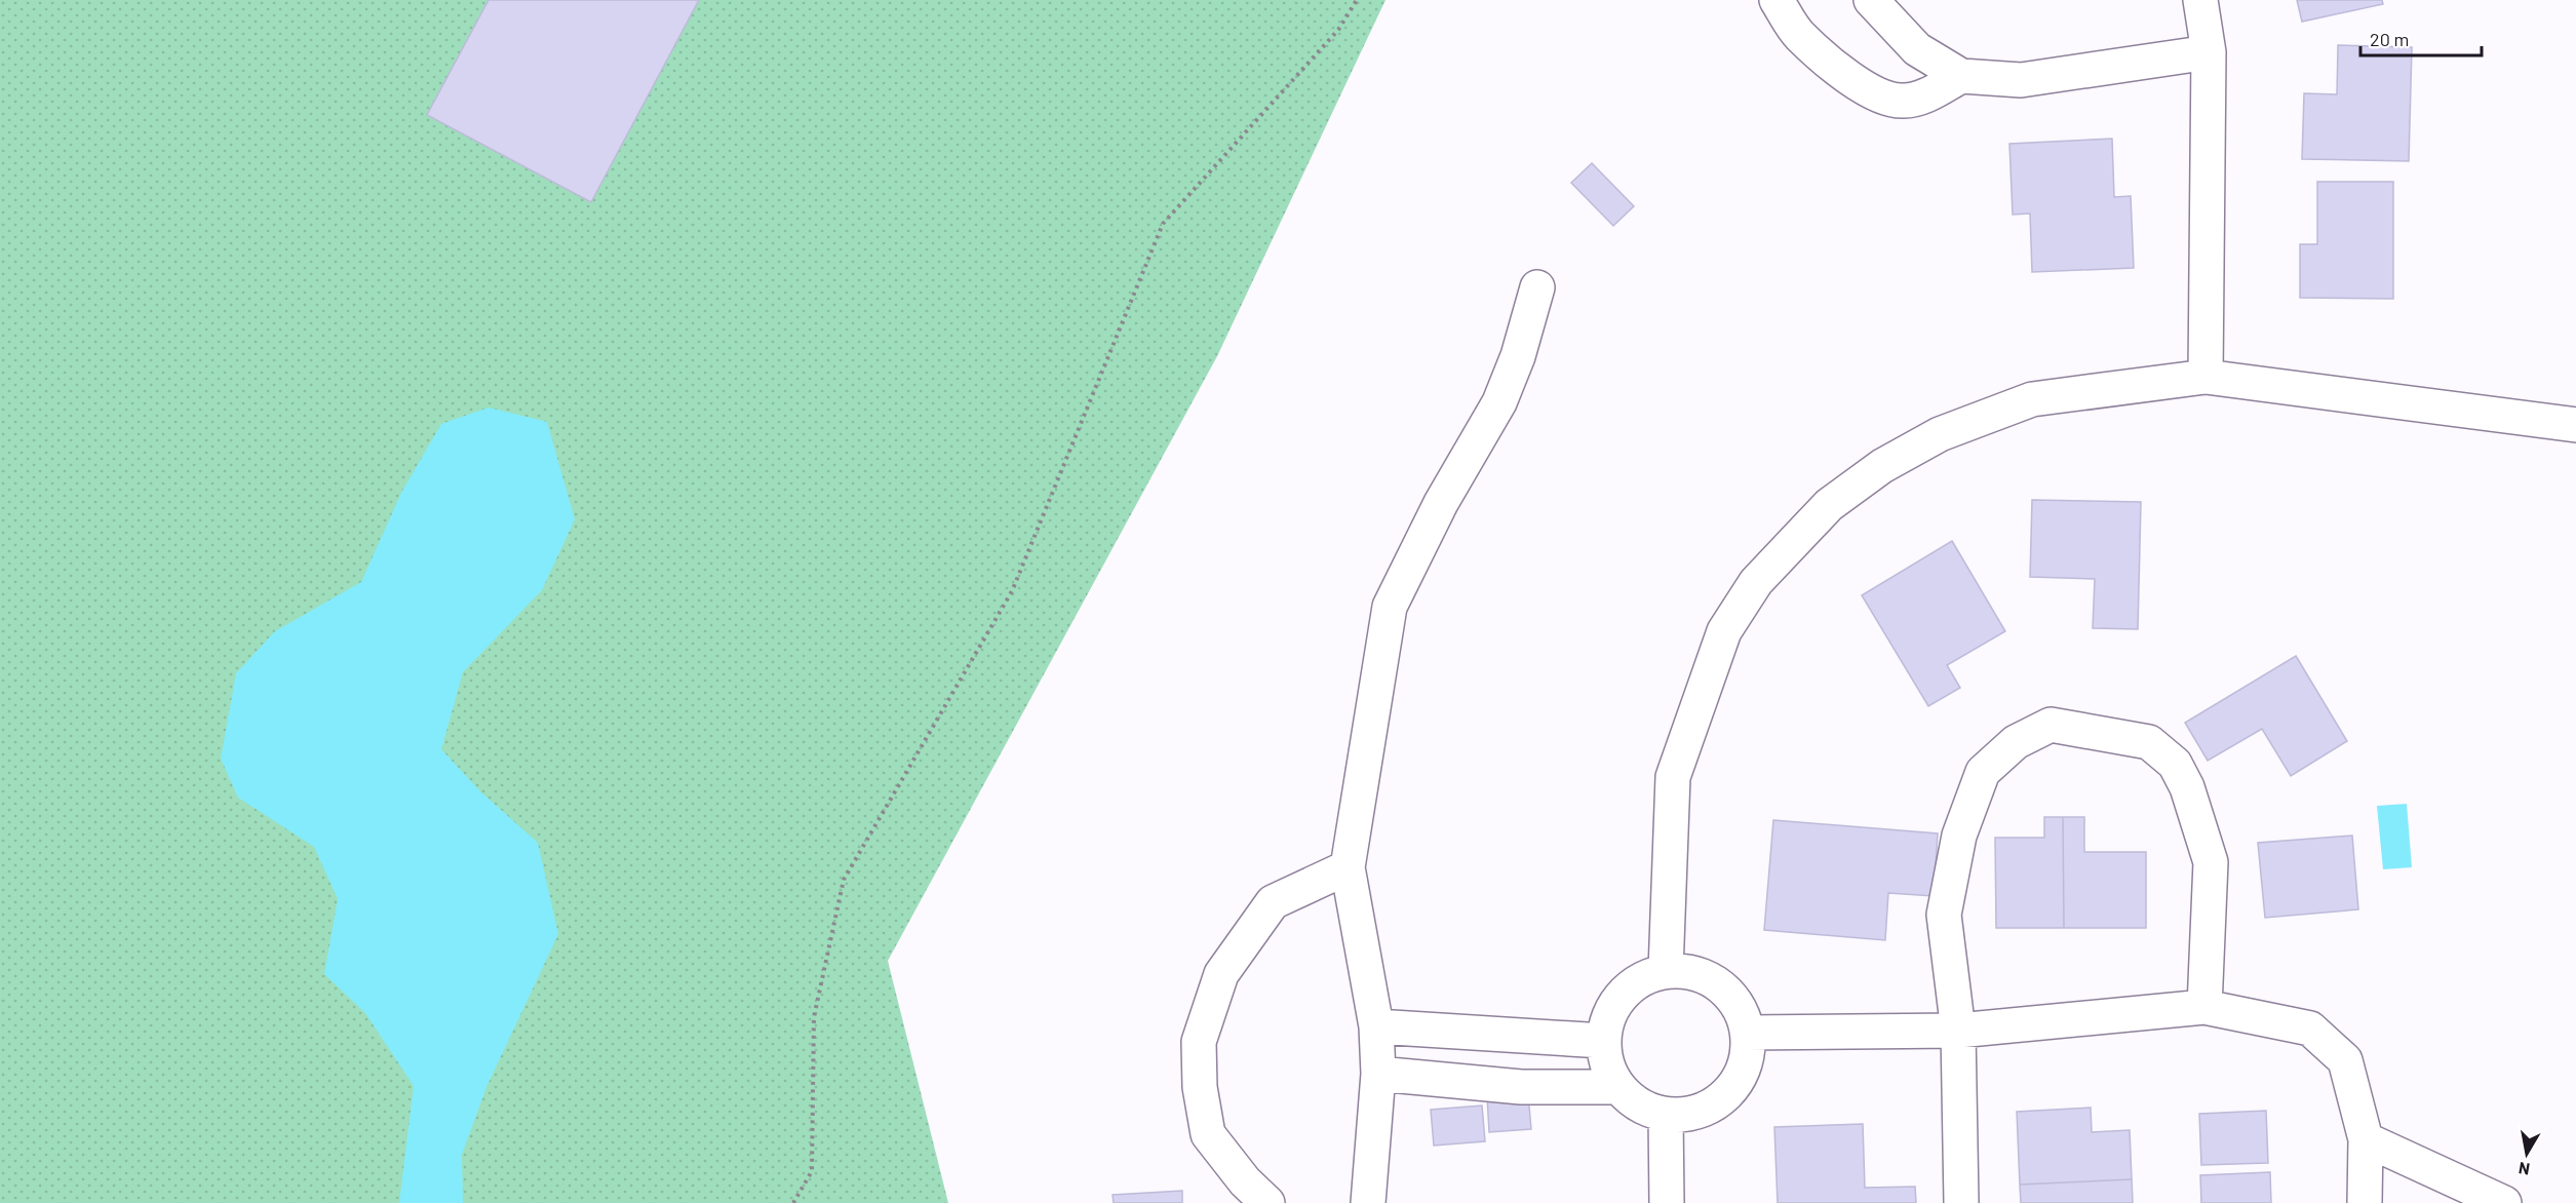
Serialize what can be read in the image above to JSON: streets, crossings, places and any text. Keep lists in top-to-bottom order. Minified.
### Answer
{"scale_bar":"20 m","north":"bottom"}
